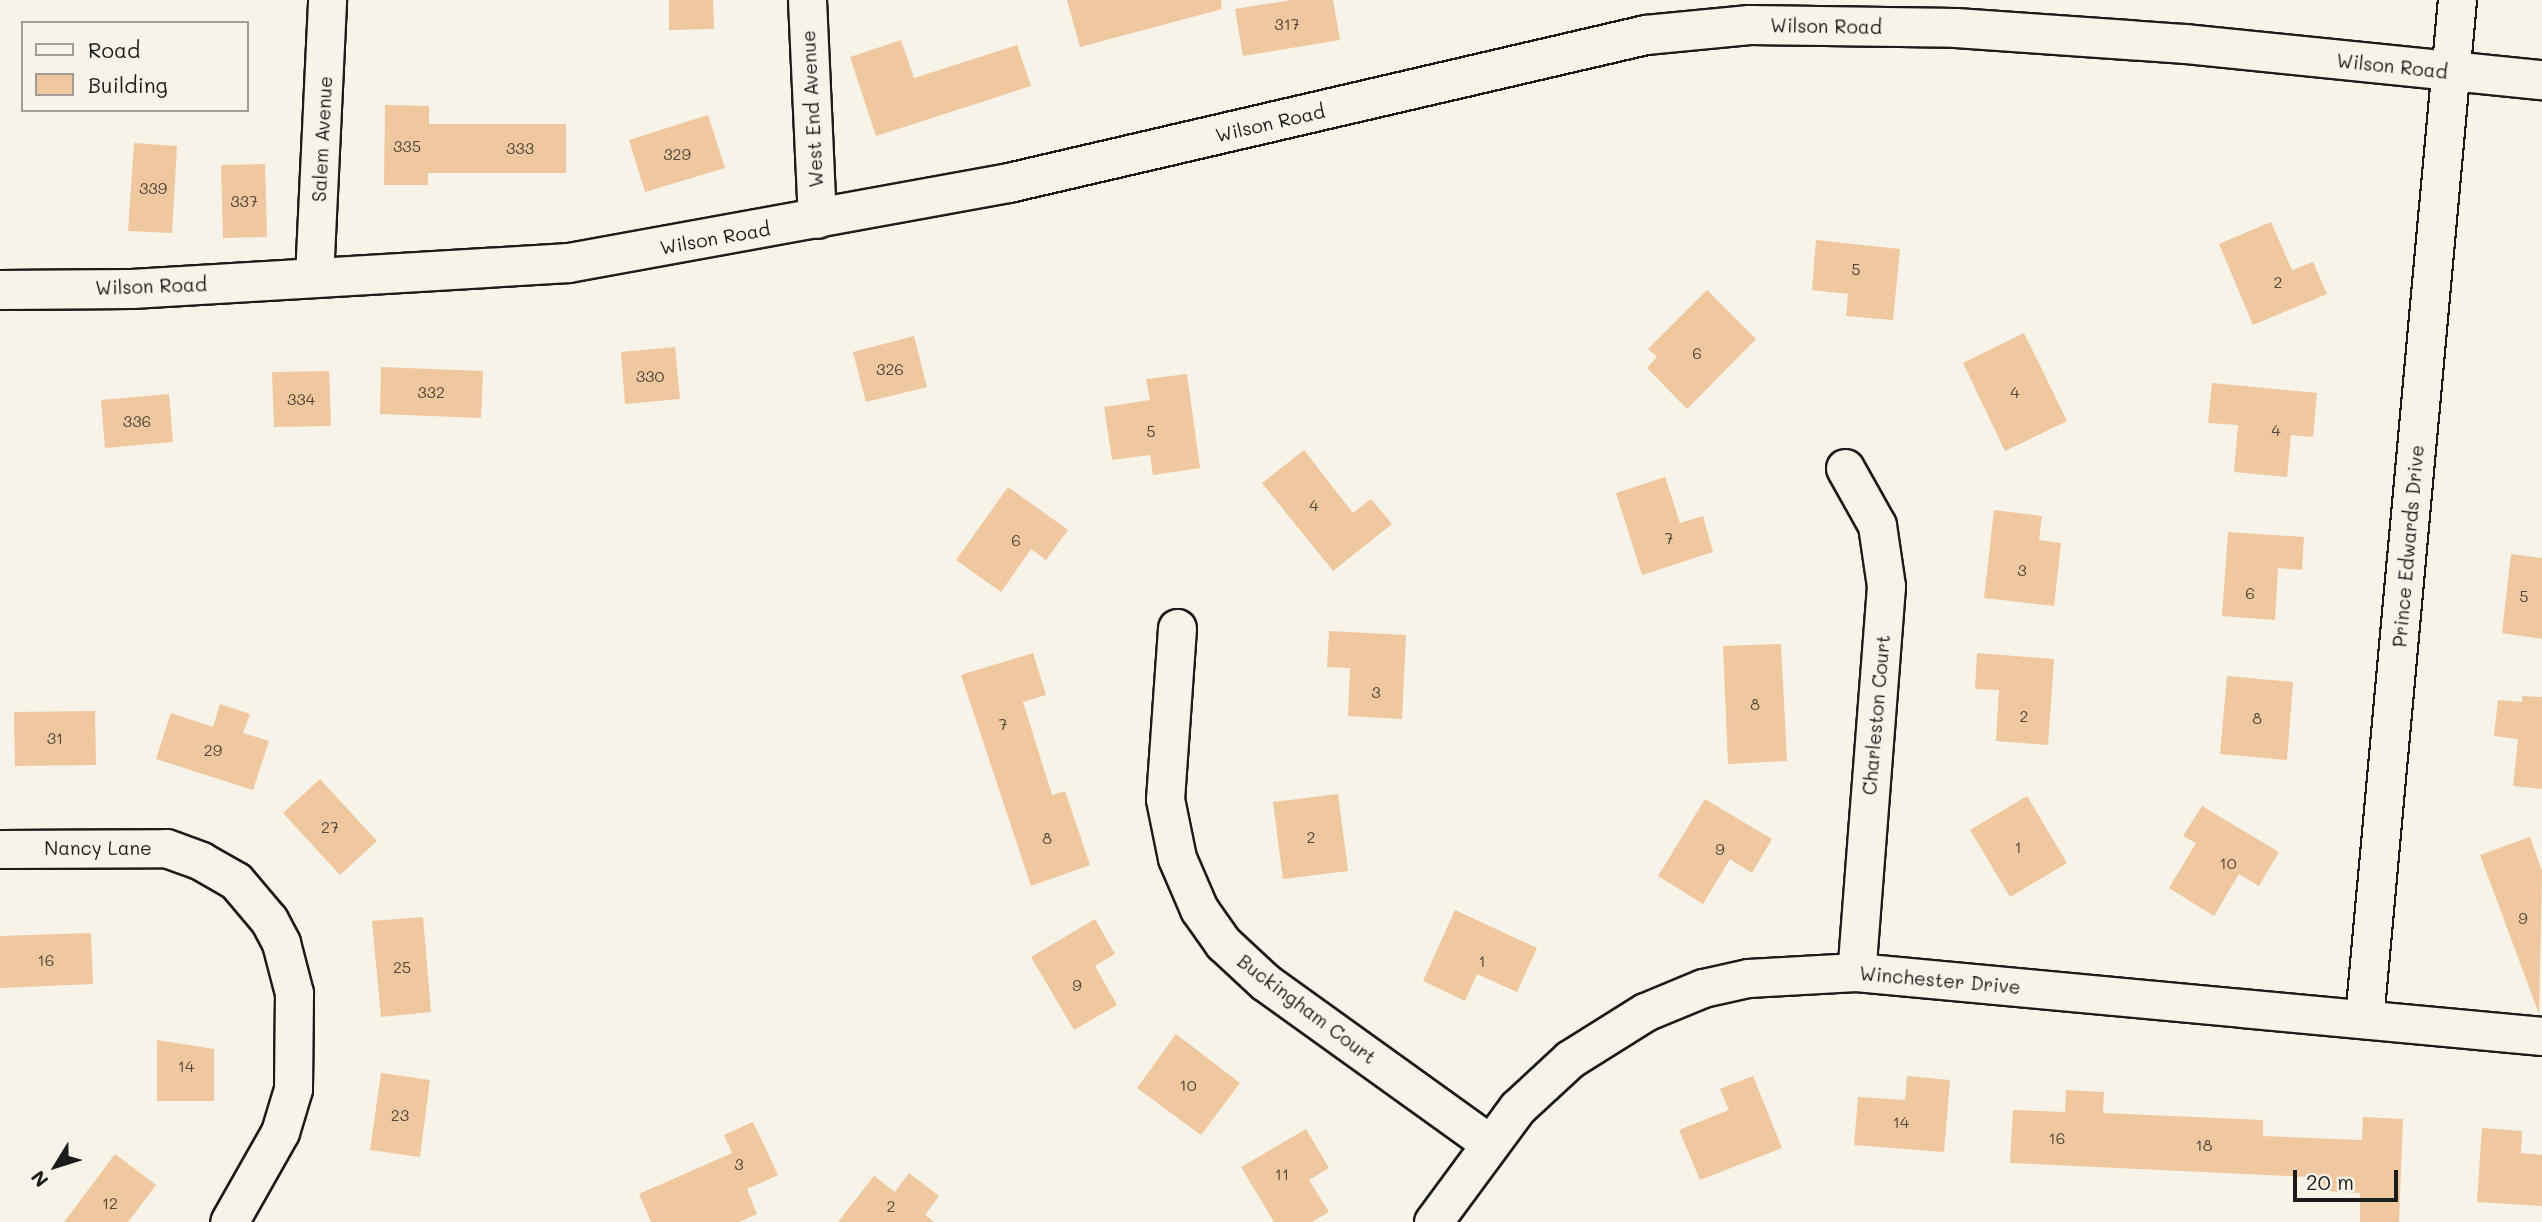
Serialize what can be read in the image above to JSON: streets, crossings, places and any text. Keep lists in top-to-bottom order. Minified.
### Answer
{"streets":{"street":["Wilson Road","West End Avenue","Salem Avenue","Prince Edwards Drive","Charleston Court","Nancy Lane","Winchester Drive","Buckingham Court"]},"crossings":[["Wilson Road","West End Avenue"],["Wilson Road","Salem Avenue"],["Wilson Road","Prince Edwards Drive"],["Prince Edwards Drive","Winchester Drive"],["Charleston Court","Winchester Drive"],["Winchester Drive","Buckingham Court"]],"house_numbers":["317","335","333","329","339","337","5","2","6","326","330","332","4","334","336","4","5","4","7","6","3","6","5","3","8","2","8","7","31","29","27","2","8","1","9","10","9","16","1","25","9","14","10","23","14","16","18","3","11","12","2"],"legend":["Road","Building"],"scale_bar":"20 m","north":"bottom left"}
